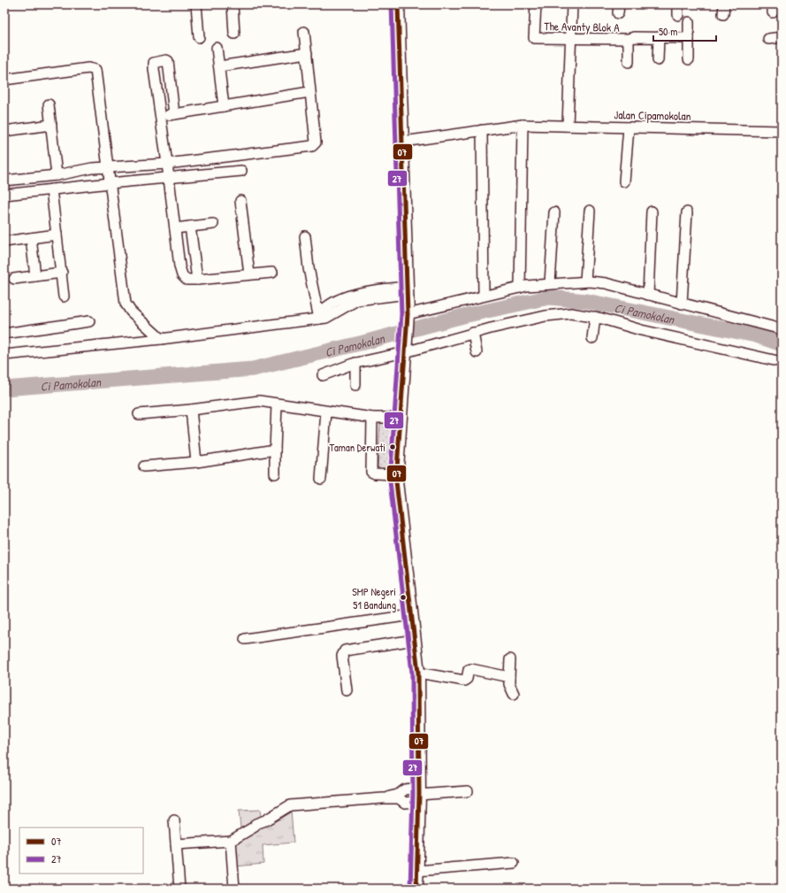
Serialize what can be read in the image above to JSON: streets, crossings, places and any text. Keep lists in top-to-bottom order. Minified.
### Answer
{"streets":{"street":["The Avanty Blok A","Jalan Cipamokolan"]},"water":["Ci Pamokolan"],"places":["Taman Derwati","SMP Negeri 51 Bandung"],"lines":["transit line 07","transit line 27"],"legend":["07","27"],"scale_bar":"50 m"}
